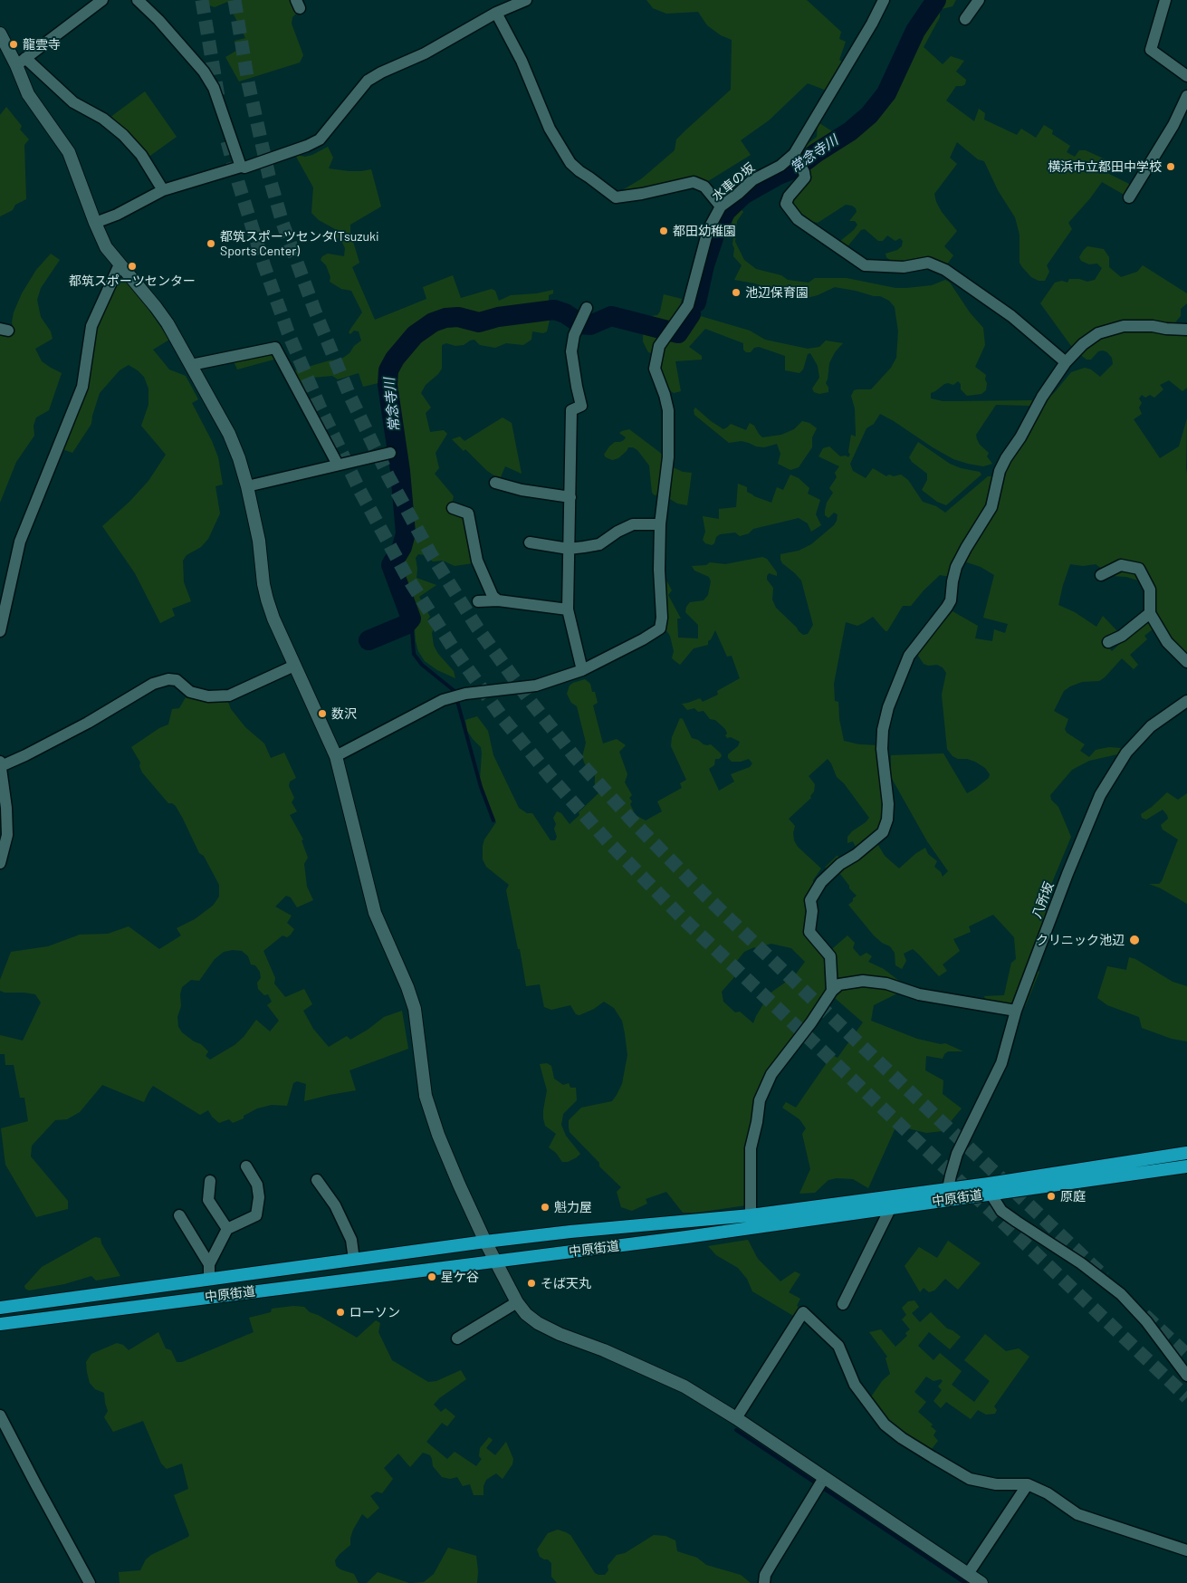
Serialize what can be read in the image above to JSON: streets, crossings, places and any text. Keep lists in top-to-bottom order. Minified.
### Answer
{"streets":{"main road":["中原街道"],"street":["水車の坂","八所坂"]},"crossings":[["八所坂","中原街道"]],"water":["常念寺川"],"places":["龍雲寺","横浜市立都田中学校","都田幼稚園","都筑スポーツセンタ(Tsuzuki Sports Center)","都筑スポーツセンター","池辺保育園","数沢","クリニック池辺","原庭","魁力屋","星ケ谷","そば天丸","ローソン"]}
